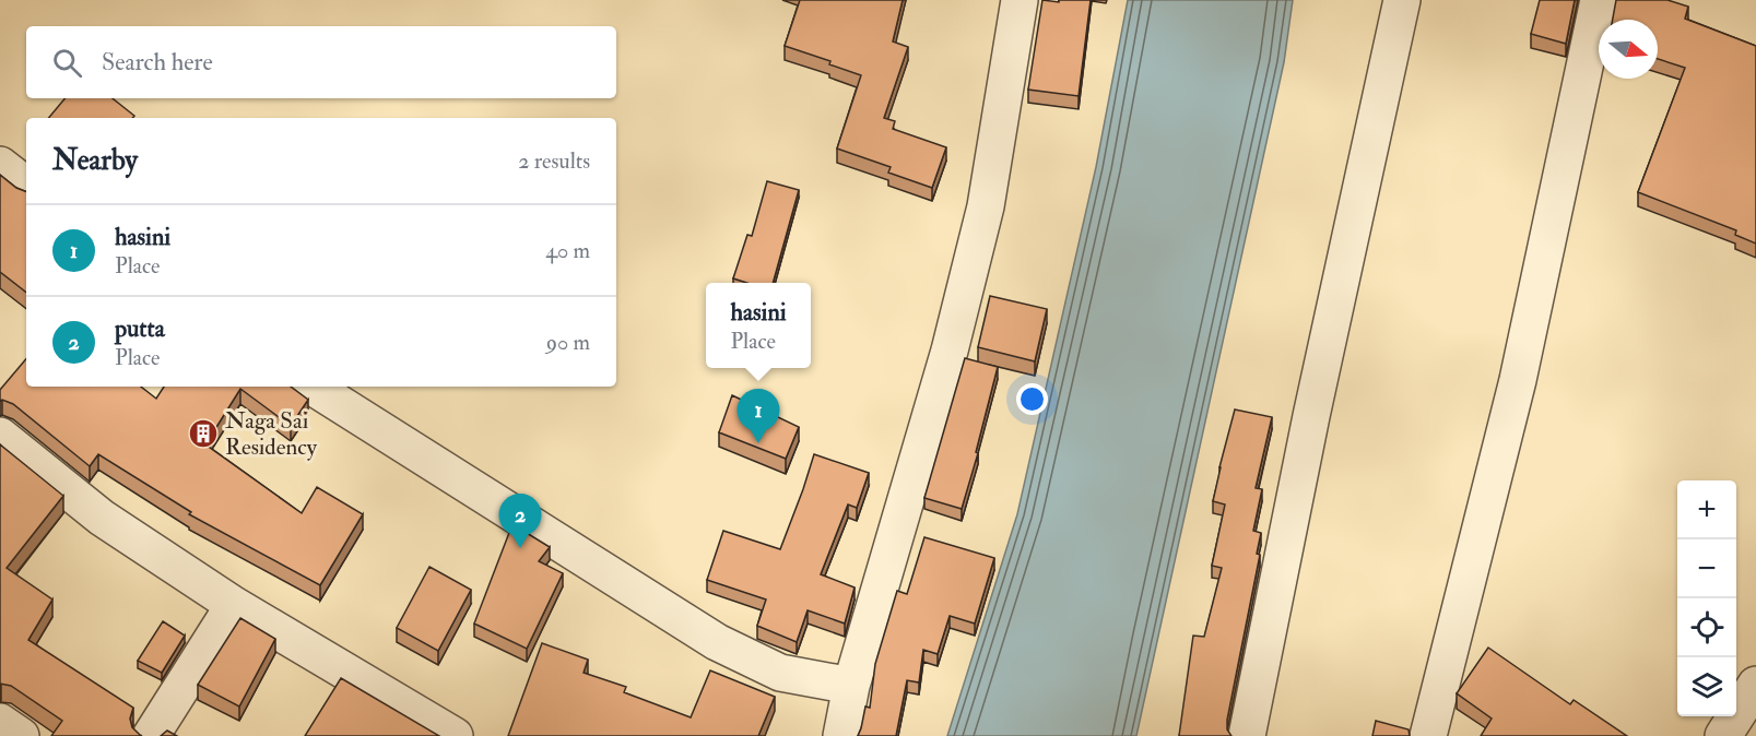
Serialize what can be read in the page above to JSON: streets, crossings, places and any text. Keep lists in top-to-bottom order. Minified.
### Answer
{"places":{"building":["Naga Sai Residency"]},"north":"right","page":{"search":"Search here","heading":["Nearby","2 results"],"list":[{"mark":"1","name":"hasini","note":"Place","value":"40 m"},{"mark":"2","name":"putta","note":"Place","value":"90 m"}],"popup":["hasini","Place"],"pins":["1","2"],"map_buttons":["+","−"]}}
